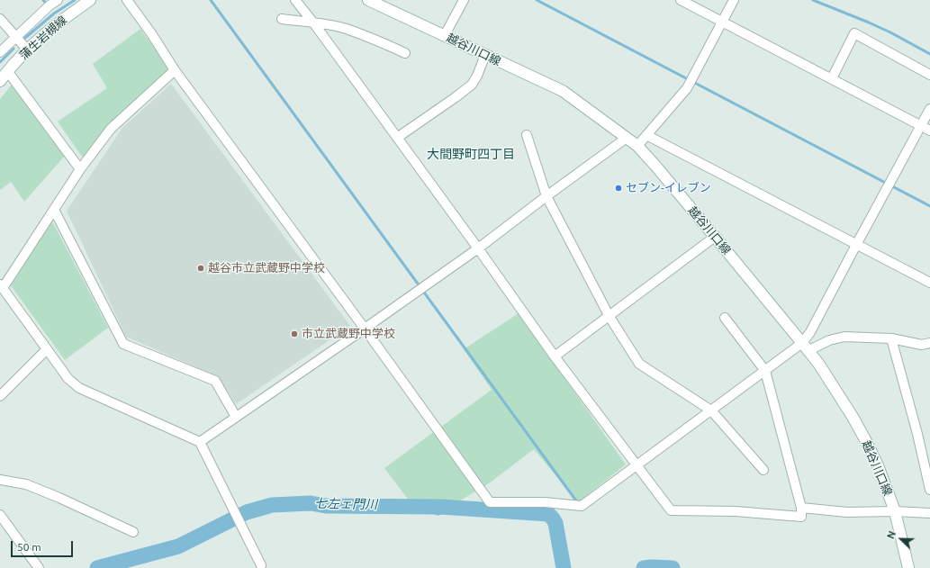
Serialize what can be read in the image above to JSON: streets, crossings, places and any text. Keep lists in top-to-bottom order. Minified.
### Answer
{"streets":{"main road":["蒲生岩槻線","越谷川口線"]},"districts":["大間野町四丁目"],"water":["七左ェ門川"],"places":["セブン-イレブン","越谷市立武蔵野中学校","市立武蔵野中学校"],"scale_bar":"50 m","north":"top left"}
